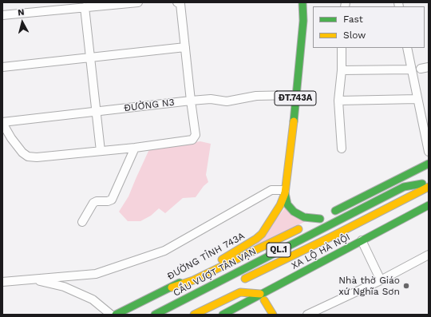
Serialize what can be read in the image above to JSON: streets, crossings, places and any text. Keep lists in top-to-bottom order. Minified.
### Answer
{"streets":{"main road":["ĐT.743A","QL.1","XA LỘ HÀ NỘI","ĐƯỜNG TỈNH 743A","CẦU VƯỢT TÂN VẠN"],"street":["ĐƯỜNG N3"]},"crossings":[["ĐƯỜNG N3","ĐƯỜNG TỈNH 743A"],["QL.1","ĐƯỜNG TỈNH 743A"],["QL.1","CẦU VƯỢT TÂN VẠN"]],"places":["Nhà thờ Giáo xứ Nghĩa Sơn"],"legend":["Fast","Slow"],"north":"top"}
